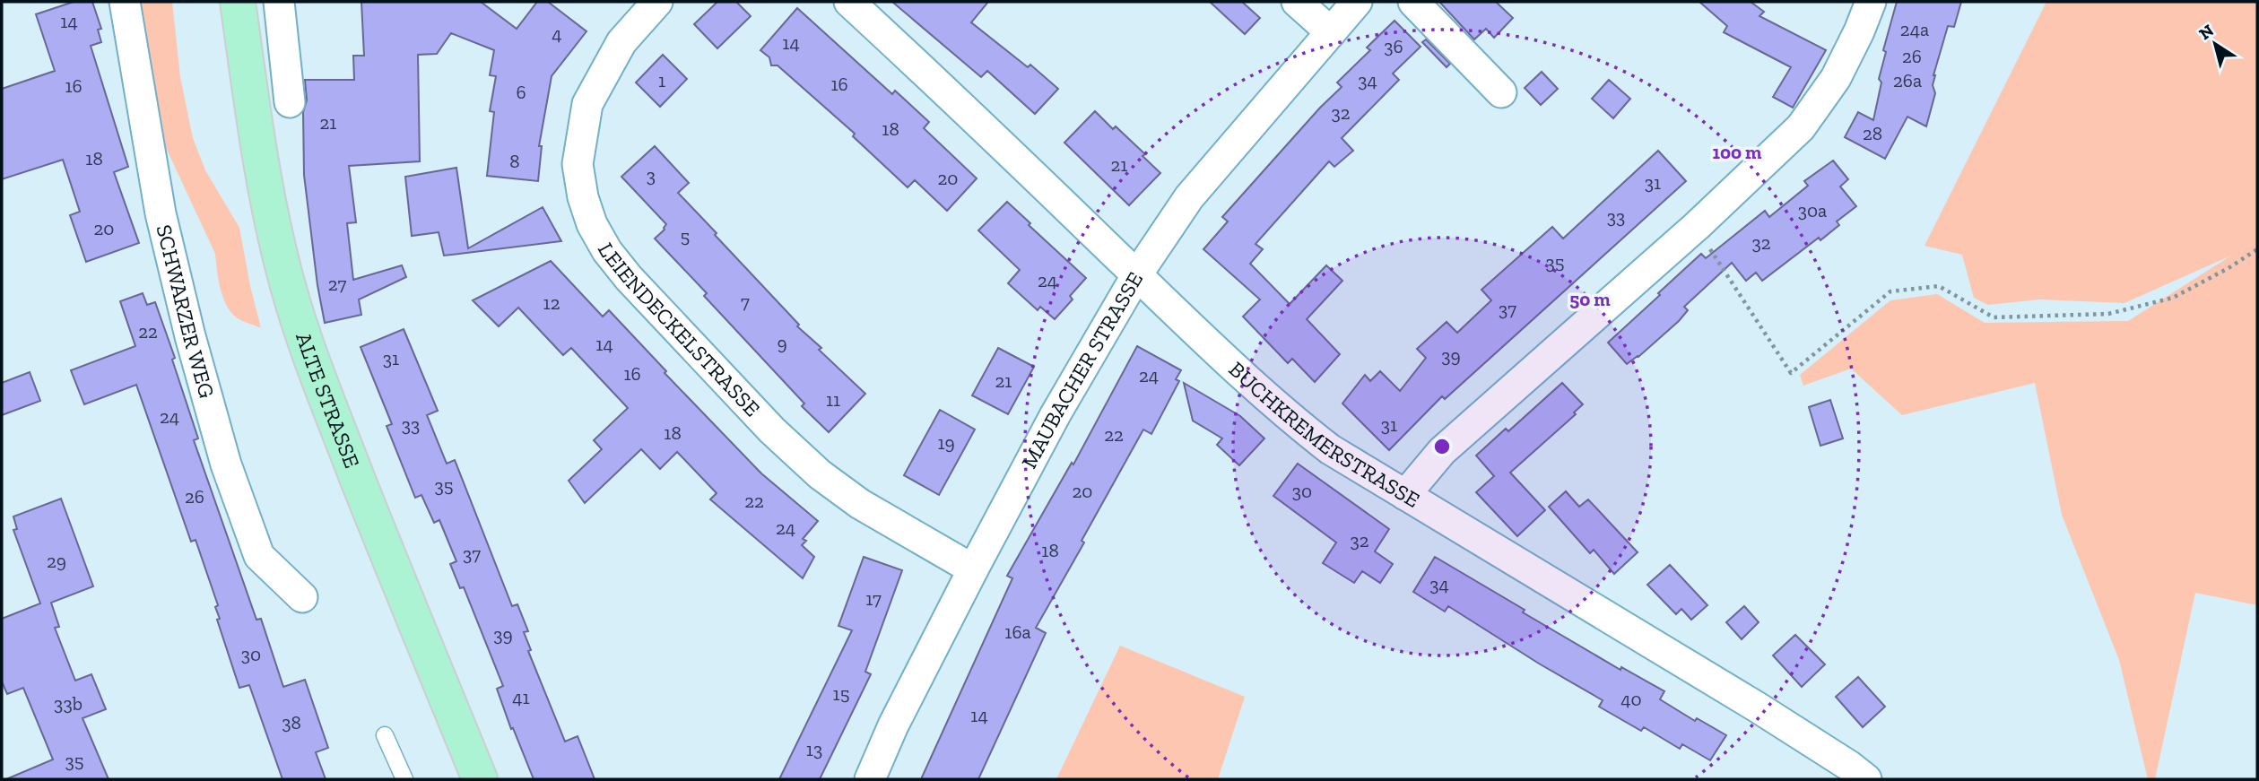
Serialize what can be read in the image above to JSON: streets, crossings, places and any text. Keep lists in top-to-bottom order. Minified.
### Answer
{"streets":{"main road":["ALTE STRASSE"],"street":["SCHWARZER WEG","LEIENDECKELSTRASSE","MAUBACHER STRASSE","BUCHKREMERSTRASSE"]},"crossings":[["LEIENDECKELSTRASSE","MAUBACHER STRASSE"],["MAUBACHER STRASSE","BUCHKREMERSTRASSE"]],"house_numbers":["14","24a","4","14","36","26","1","34","26a","16","16","6","32","21","18","28","18","8","21","3","20","31","30a","33","20","5","32","35","24","27","7","12","37","22","9","14","39","31","16","24","21","11","24","33","31","18","22","19","35","20","30","26","22","24","32","18","37","29","34","17","16a","39","30","15","41","40","33b","14","38","13","35"],"north":"top left","rings":["100 m","50 m"]}
